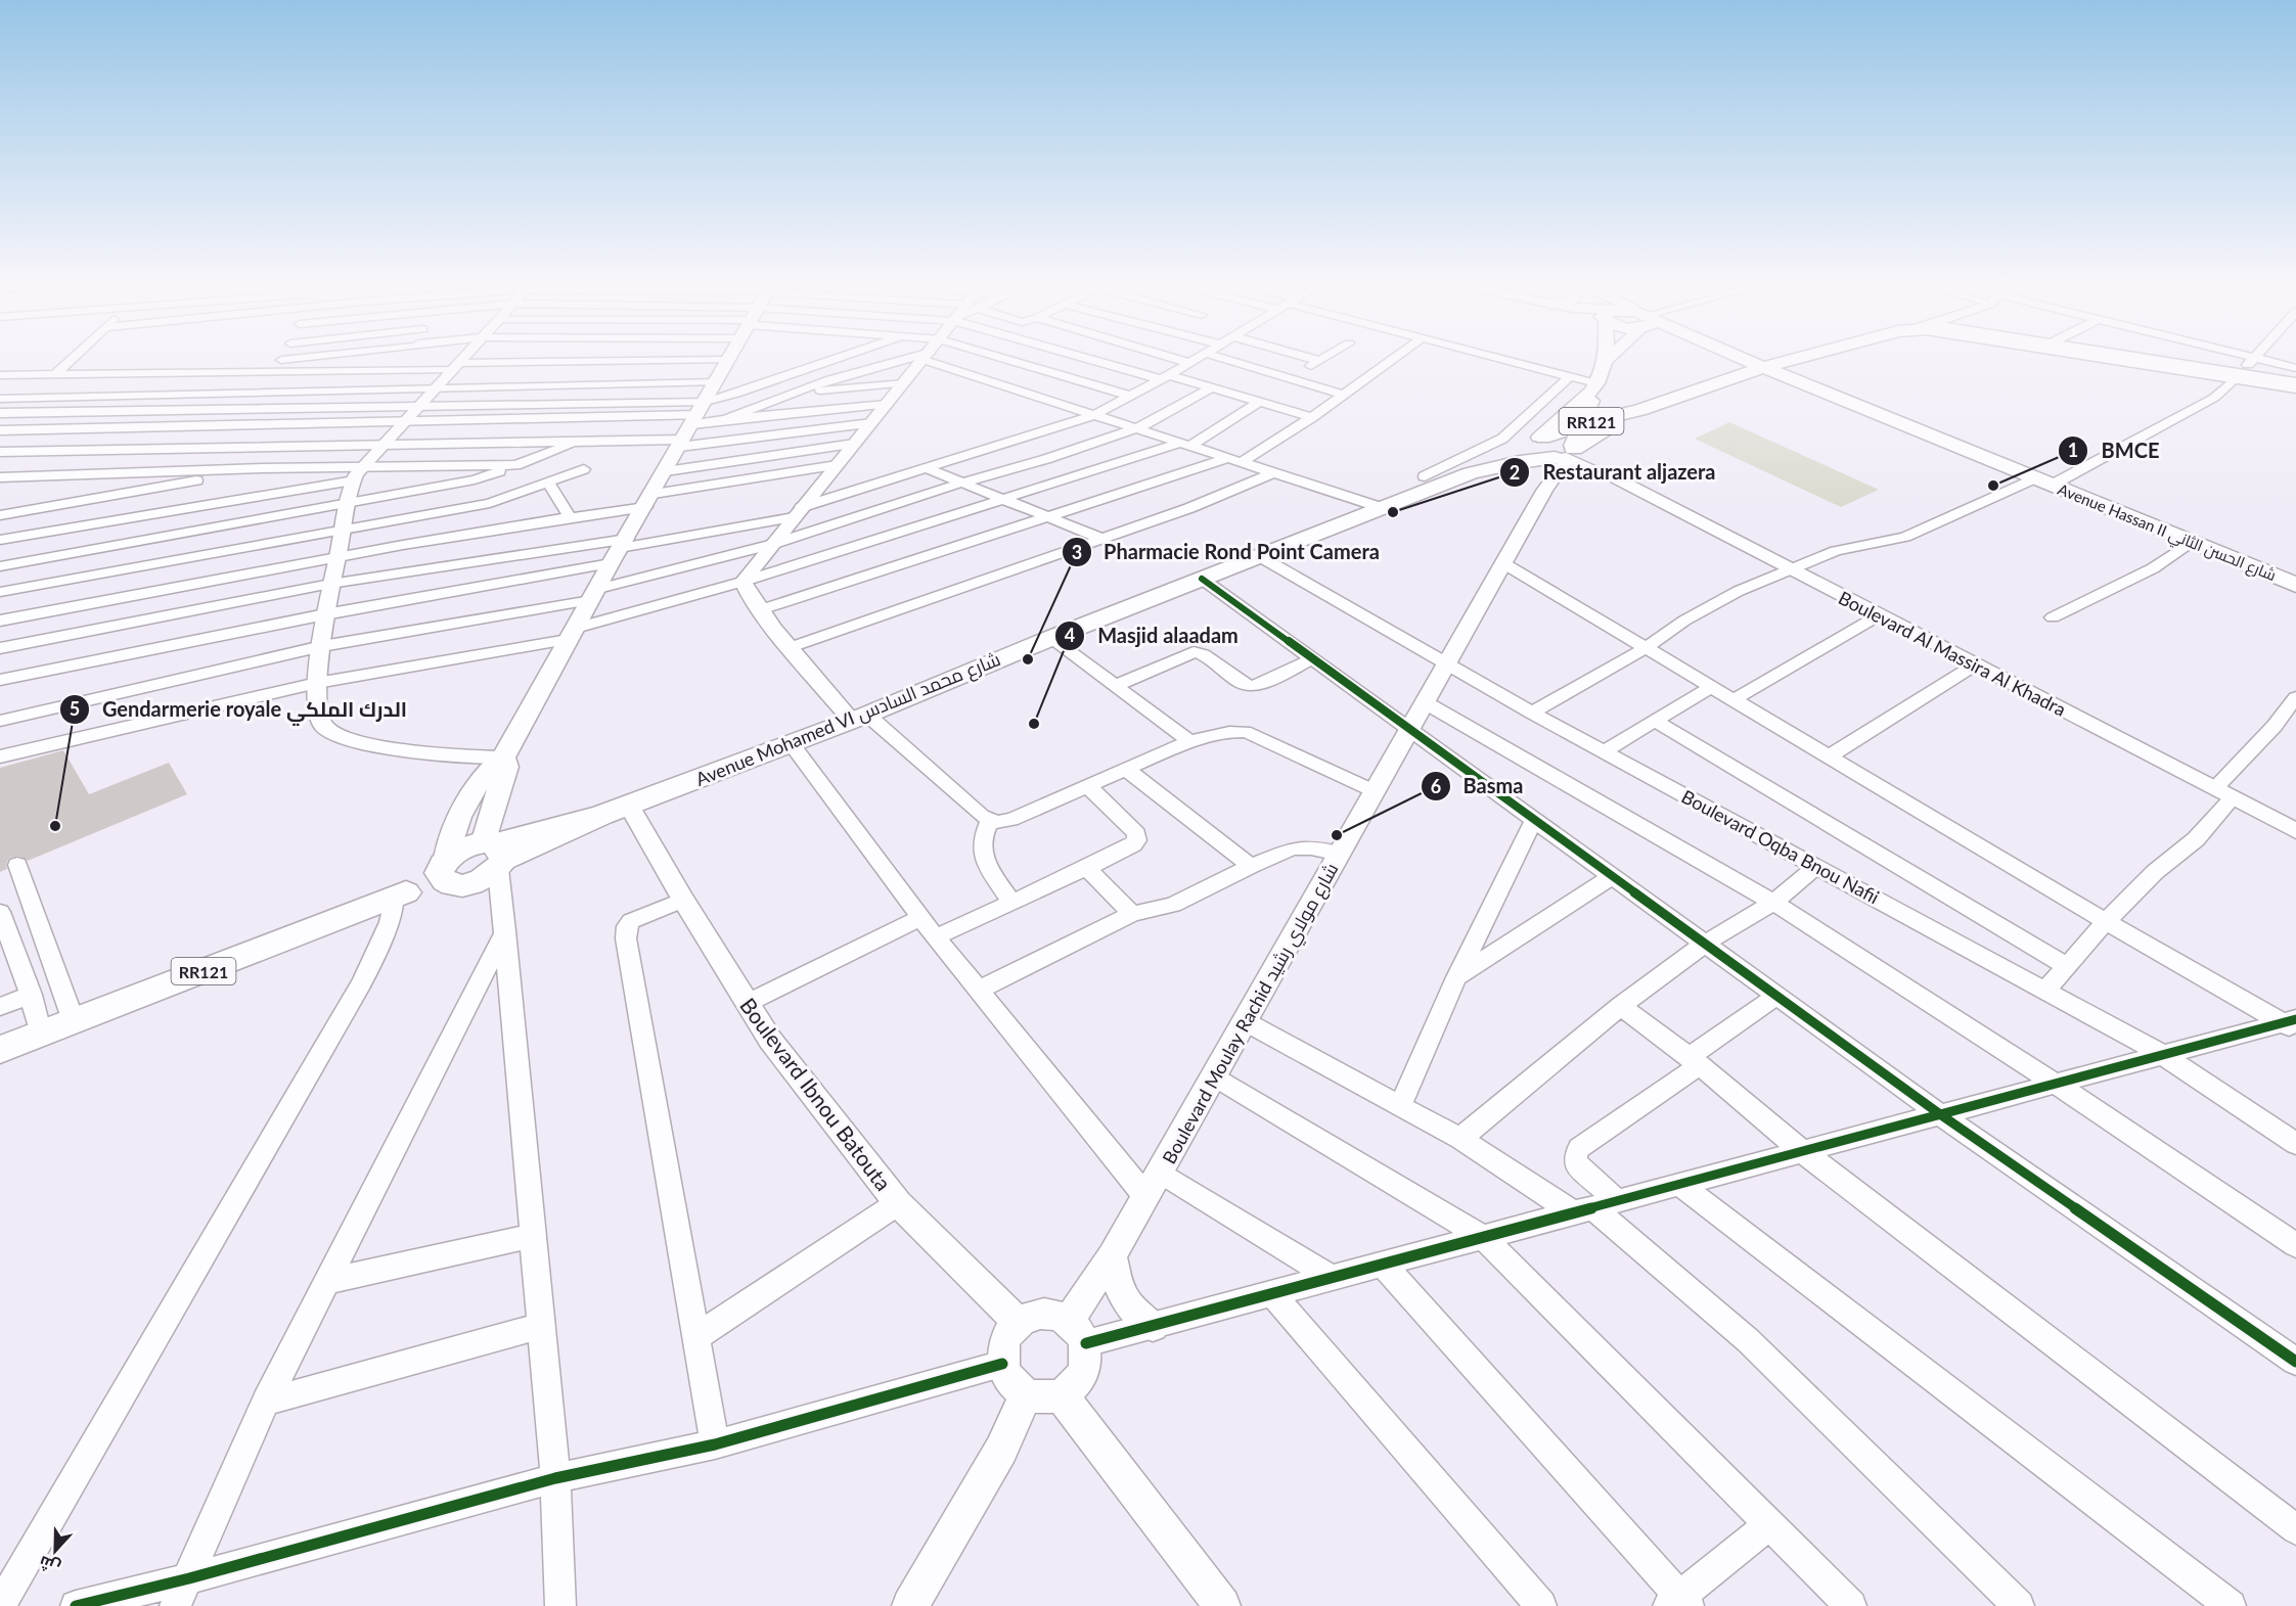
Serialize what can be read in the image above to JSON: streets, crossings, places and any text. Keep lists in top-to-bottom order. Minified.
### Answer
{"streets":{"main road":["RR121","Avenue Hassan II شارع الحسن الثاني","Avenue Mohamed VI شارع محمد السادس"],"street":["Boulevard Al Massira Al Khadra","Boulevard Oqba Bnou Nafii","Boulevard Moulay Rachid شارع مولاي رشيد","Boulevard Ibnou Batouta"]},"crossings":[["RR121","Avenue Hassan II شارع الحسن الثاني"],["RR121","Avenue Mohamed VI شارع محمد السادس"],["Avenue Hassan II شارع الحسن الثاني","Avenue Mohamed VI شارع محمد السادس"],["Boulevard Al Massira Al Khadra","Avenue Mohamed VI شارع محمد السادس"],["Boulevard Al Massira Al Khadra","Boulevard Moulay Rachid شارع مولاي رشيد"],["Avenue Mohamed VI شارع محمد السادس","Boulevard Oqba Bnou Nafii"],["Avenue Mohamed VI شارع محمد السادس","Boulevard Moulay Rachid شارع مولاي رشيد"],["Avenue Mohamed VI شارع محمد السادس","Boulevard Ibnou Batouta"],["Boulevard Oqba Bnou Nafii","Boulevard Moulay Rachid شارع مولاي رشيد"],["Boulevard Moulay Rachid شارع مولاي رشيد","Boulevard Ibnou Batouta"]],"places":["BMCE","Restaurant aljazera","Pharmacie Rond Point Camera","Masjid alaadam","Gendarmerie royale الدرك الملكي","Basma"],"north":"bottom"}
